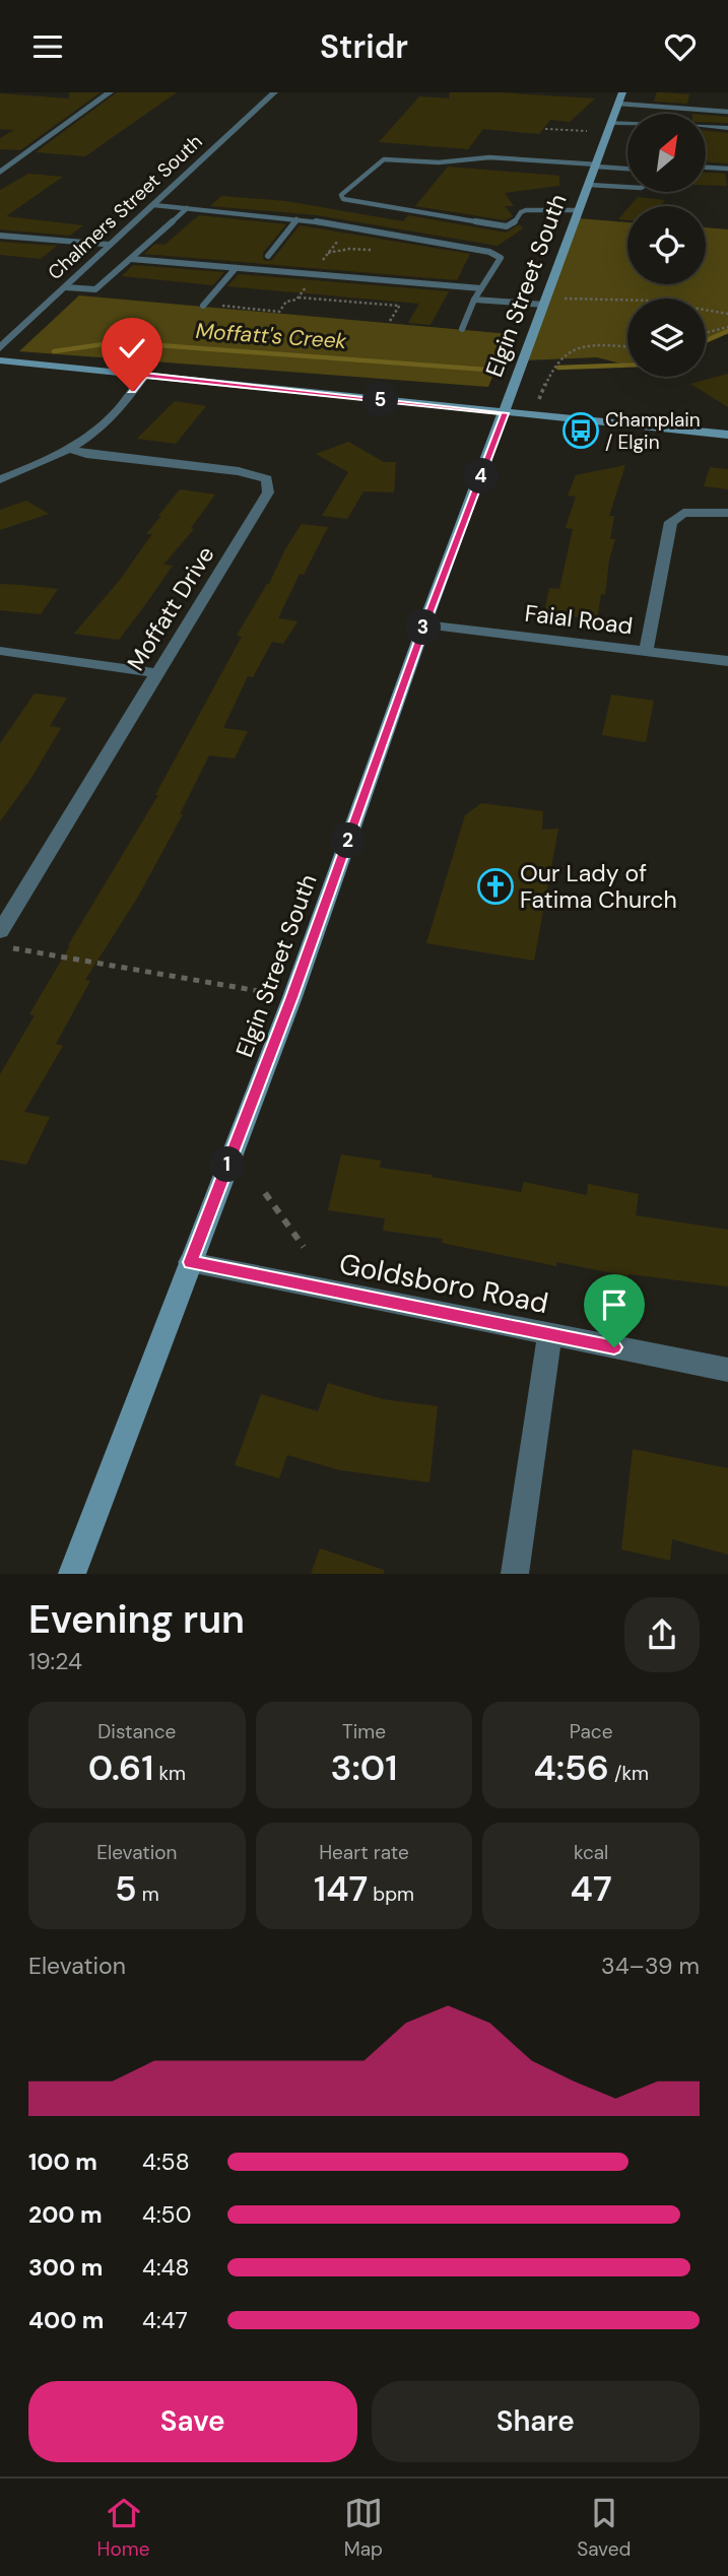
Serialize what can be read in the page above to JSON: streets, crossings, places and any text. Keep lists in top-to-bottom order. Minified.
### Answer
{"streets":{"street":["Chalmers Street South","Elgin Street South","Moffatt Drive","Faial Road","Goldsboro Road"]},"crossings":[["Elgin Street South","Faial Road"],["Elgin Street South","Goldsboro Road"]],"water":["Moffatt's Creek"],"places":{"bus stop":["Champlain / Elgin"],"church":["Our Lady of Fatima Church"]},"north":"top right","page":{"header":"Stridr","pins":["5","4","3","2","1"],"heading":["Evening run","19:24"],"stats":[["Distance","0.61 km"],["Time","3:01"],["Pace","4:56 /km"],["Elevation","5 m"],["Heart rate","147 bpm"],["kcal","47"]],"chart":["Elevation","34–39 m"],"list":[{"name":"100 m","note":"4:58"},{"name":"200 m","note":"4:50"},{"name":"300 m","note":"4:48"},{"name":"400 m","note":"4:47"}],"buttons":["Save","Share"],"tabs":["Home","Map","Saved"]}}
